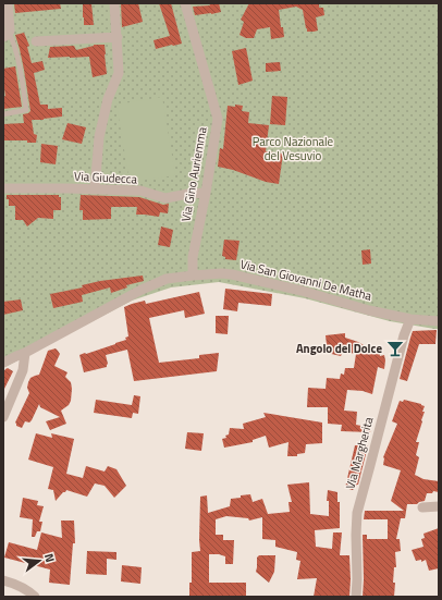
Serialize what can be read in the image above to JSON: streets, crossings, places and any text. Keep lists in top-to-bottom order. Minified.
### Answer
{"streets":{"street":["Via Gino Auriemma","Via Giudecca","Via San Giovanni De Matha","Via Margherita"]},"crossings":[["Via Gino Auriemma","Via Giudecca"],["Via Gino Auriemma","Via San Giovanni De Matha"],["Via San Giovanni De Matha","Via Margherita"]],"parks":["Parco Nazionale del Vesuvio"],"places":{"bar":["Angolo del Dolce"]},"north":"right"}
